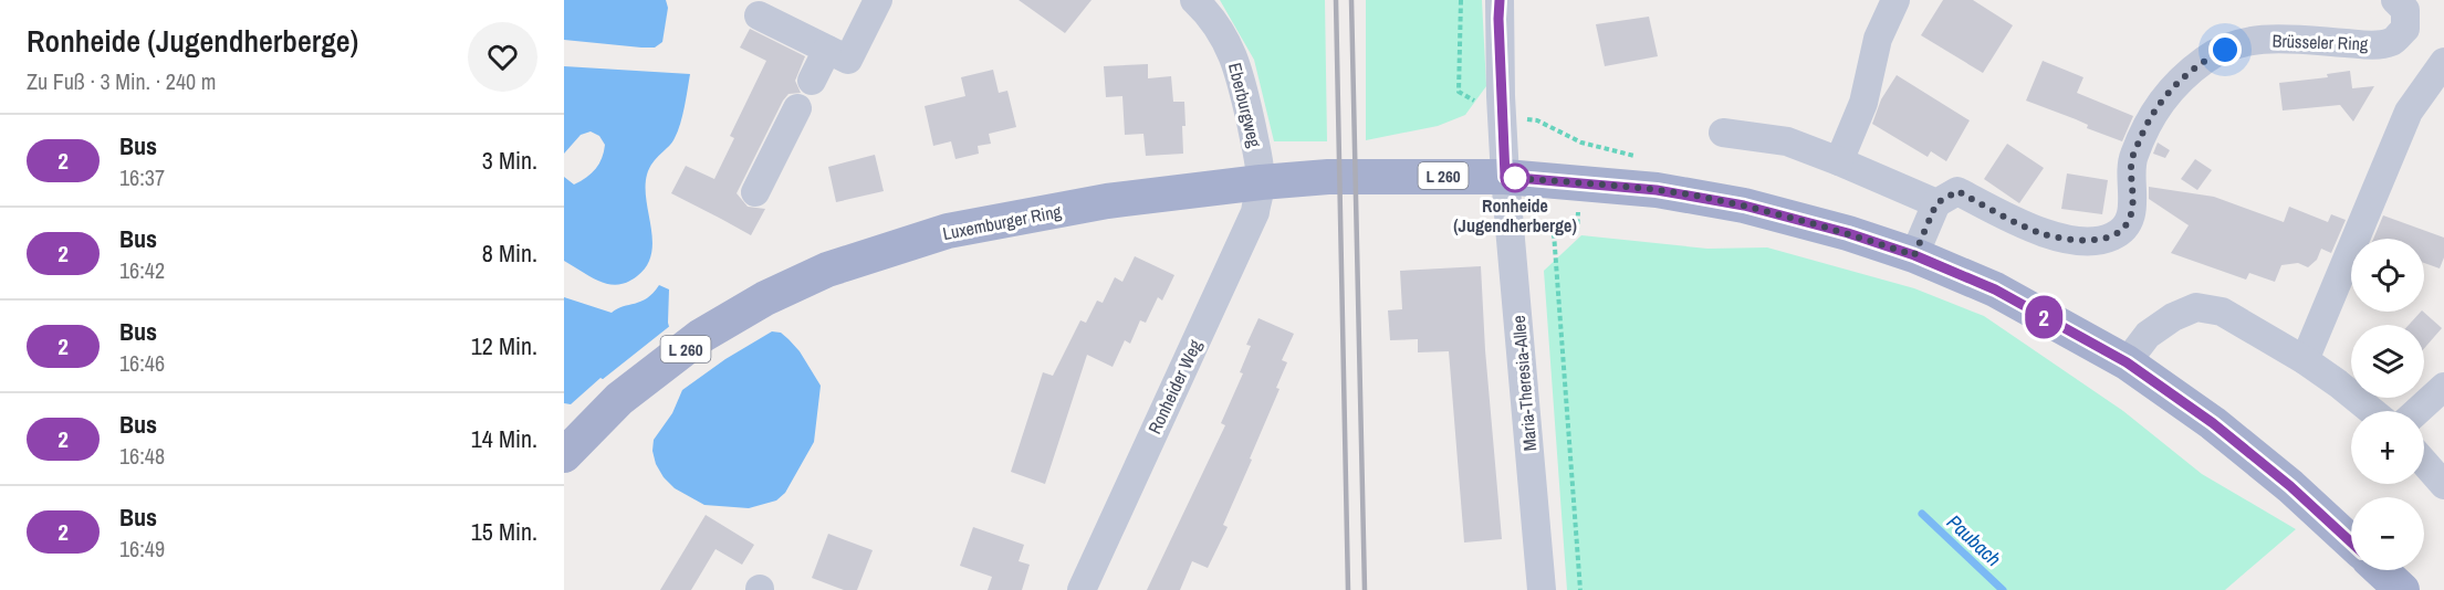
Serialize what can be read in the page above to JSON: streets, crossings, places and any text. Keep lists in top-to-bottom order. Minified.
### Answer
{"streets":{"main road":["L 260","Luxemburger Ring"],"street":["Brüsseler Ring","Eberburgweg","Maria-Theresia-Allee","Ronheider Weg"]},"crossings":[["Eberburgweg","Luxemburger Ring"],["Eberburgweg","Ronheider Weg"],["L 260","Luxemburger Ring"],["L 260","Maria-Theresia-Allee"],["Luxemburger Ring","Maria-Theresia-Allee"],["Luxemburger Ring","Ronheider Weg"]],"water":["Paubach"],"places":["Ronheide (Jugendherberge)"],"lines":["bus line 2"],"page":{"heading":["Ronheide (Jugendherberge)","Zu Fuß · 3 Min. · 240 m"],"on_map":"2","list":[{"mark":"2","name":"Bus","note":"16:37","value":"3 Min."},{"mark":"2","name":"Bus","note":"16:42","value":"8 Min."},{"mark":"2","name":"Bus","note":"16:46","value":"12 Min."},{"mark":"2","name":"Bus","note":"16:48","value":"14 Min."},{"mark":"2","name":"Bus","note":"16:49","value":"15 Min."}],"map_buttons":["+","−"]}}
